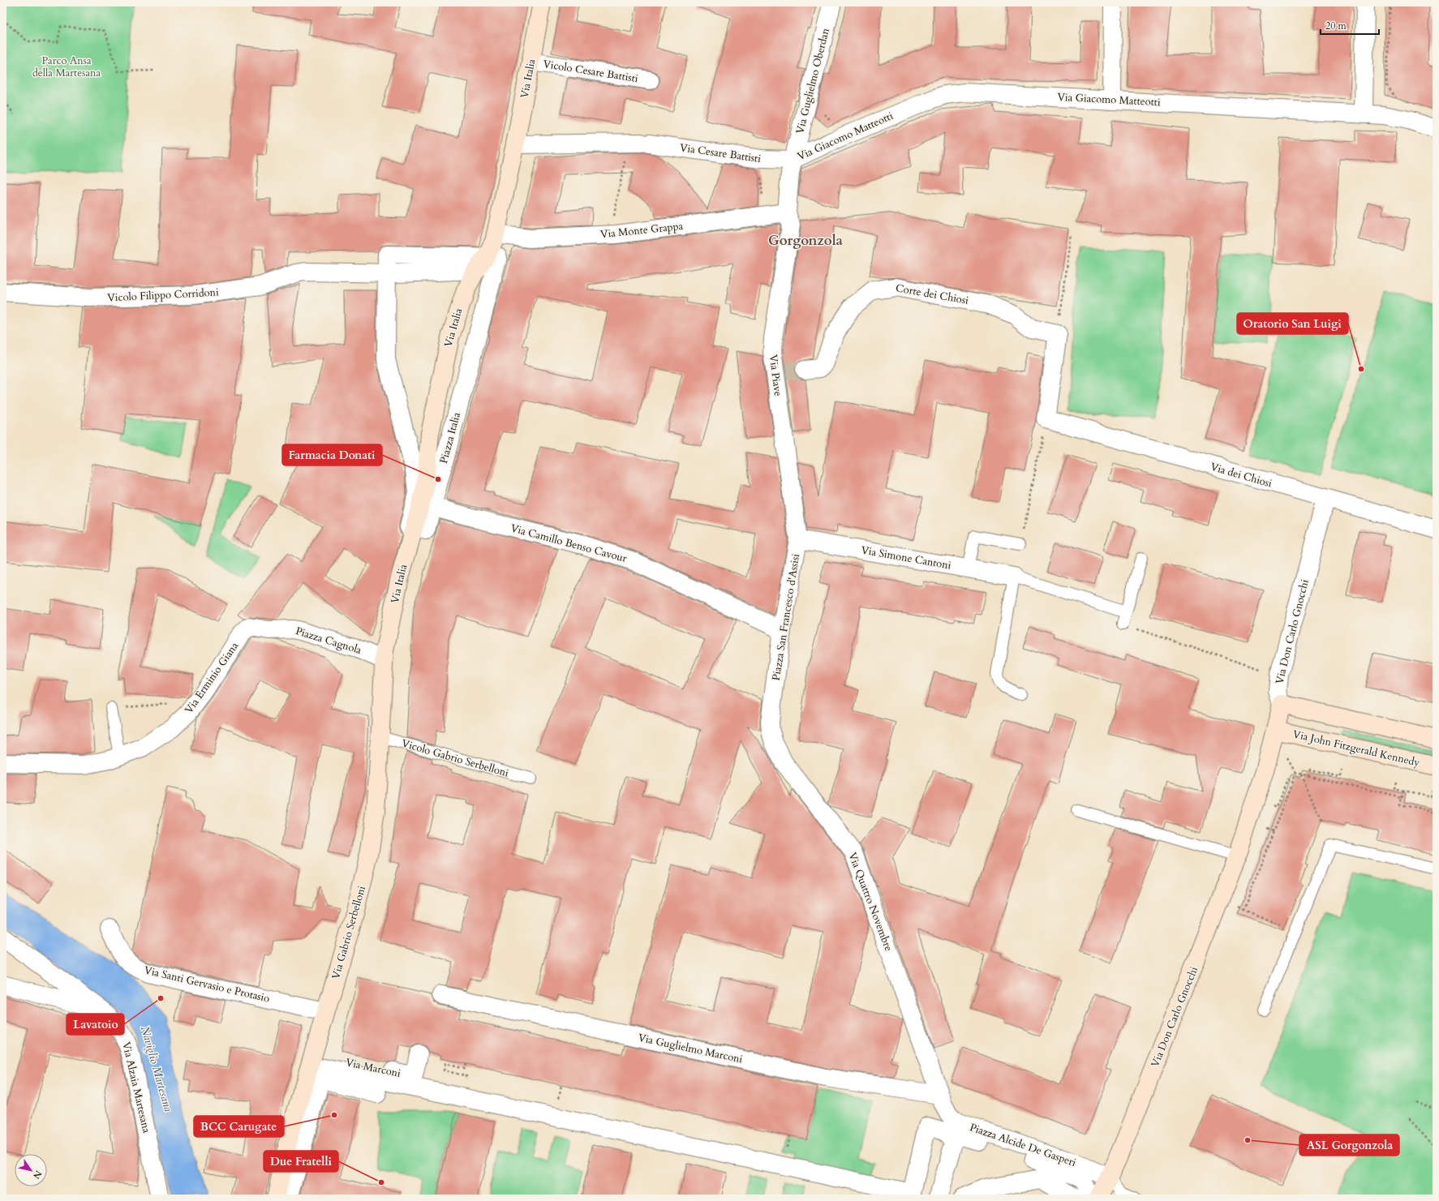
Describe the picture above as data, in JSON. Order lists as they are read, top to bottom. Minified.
{"streets":{"street":["Vicolo Cesare Battisti","Via Italia","Via Guglielmo Oberdan","Via Giacomo Matteotti","Via Cesare Battisti","Via Monte Grappa","Corte dei Chiosi","Vicolo Filippo Corridoni","Via Piave","Piazza Italia","Via dei Chiosi","Via Camillo Benso Cavour","Via Simone Cantoni","Piazza San Francesco d'Assisi","Via Don Carlo Gnocchi","Piazza Cagnola","Via Erminio Giana","Via John Fitzgerald Kennedy","Via Quattro Novembre","Via Gabrio Serbelloni","Via Santi Gervasio e Protasio","Via Guglielmo Marconi","Via Marconi","Via Alzaia Martesana","Piazza Alcide De Gasperi"],"lane":["Vicolo Gabrio Serbelloni"]},"crossings":[["Vicolo Cesare Battisti","Via Italia"],["Via Italia","Via Cesare Battisti"],["Via Italia","Via Monte Grappa"],["Via Italia","Vicolo Filippo Corridoni"],["Via Italia","Piazza Italia"],["Via Italia","Via Camillo Benso Cavour"],["Via Italia","Piazza Cagnola"],["Via Italia","Via Gabrio Serbelloni"],["Via Guglielmo Oberdan","Via Giacomo Matteotti"],["Via Guglielmo Oberdan","Via Cesare Battisti"],["Via Guglielmo Oberdan","Via Monte Grappa"],["Via Guglielmo Oberdan","Via Piave"],["Via Giacomo Matteotti","Via Cesare Battisti"],["Via Monte Grappa","Via Piave"],["Vicolo Filippo Corridoni","Piazza Italia"],["Via Piave","Via Simone Cantoni"],["Via Piave","Piazza San Francesco d'Assisi"],["Piazza Italia","Via Camillo Benso Cavour"],["Via dei Chiosi","Via Don Carlo Gnocchi"],["Via Camillo Benso Cavour","Piazza San Francesco d'Assisi"],["Via Simone Cantoni","Piazza San Francesco d'Assisi"],["Piazza San Francesco d'Assisi","Via Quattro Novembre"],["Via Don Carlo Gnocchi","Via John Fitzgerald Kennedy"],["Via Don Carlo Gnocchi","Piazza Alcide De Gasperi"],["Piazza Cagnola","Via Erminio Giana"],["Piazza Cagnola","Via Gabrio Serbelloni"],["Vicolo Gabrio Serbelloni","Via Gabrio Serbelloni"],["Via Quattro Novembre","Via Guglielmo Marconi"],["Via Quattro Novembre","Piazza Alcide De Gasperi"],["Via Gabrio Serbelloni","Via Santi Gervasio e Protasio"],["Via Gabrio Serbelloni","Via Marconi"],["Via Guglielmo Marconi","Piazza Alcide De Gasperi"]],"districts":["Gorgonzola"],"water":["Naviglio Martesana"],"parks":["Parco Ansa della Martesana"],"places":["Oratorio San Luigi","Farmacia Donati","Lavatoio","BCC Carugate","ASL Gorgonzola","Due Fratelli"],"scale_bar":"20 m","north":"bottom right"}
